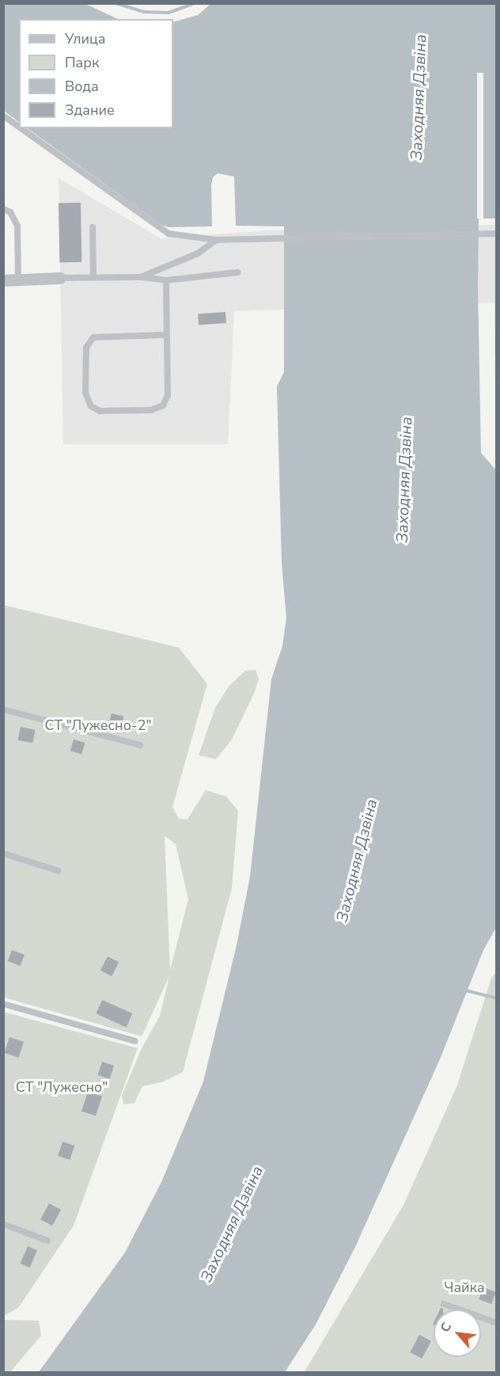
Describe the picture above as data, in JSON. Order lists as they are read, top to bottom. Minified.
{"water":["Заходняя Дзвіна"],"parks":["СТ \"Лужесно-2\"","СТ \"Лужесно\"","Чайка"],"legend":["Улица","Парк","Вода","Здание"],"north":"top left"}
